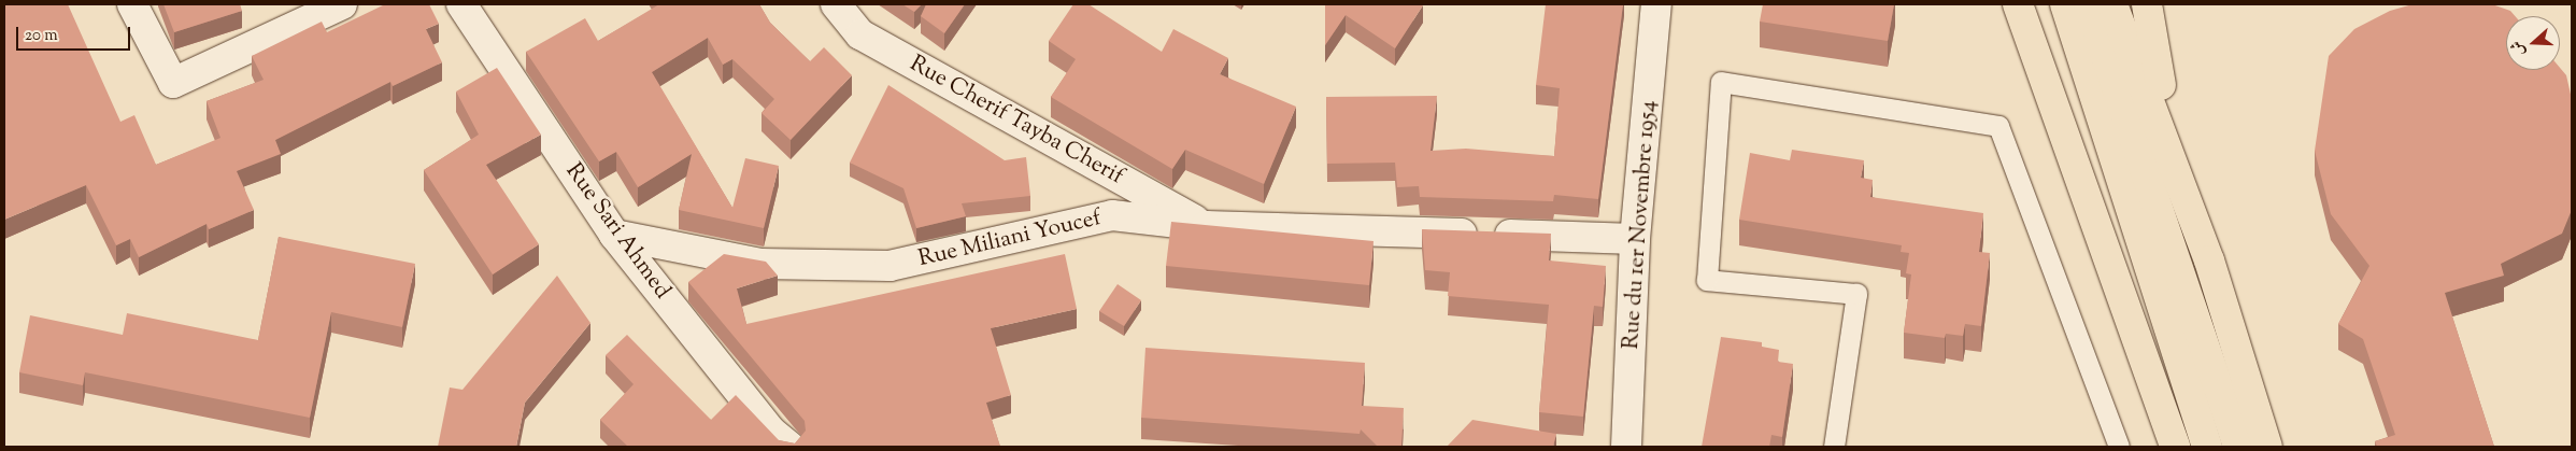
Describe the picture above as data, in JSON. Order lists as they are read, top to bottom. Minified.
{"streets":{"street":["Rue Cherif Tayba Cherif","Rue du 1er Novembre 1954","Rue Sari Ahmed","Rue Miliani Youcef"]},"crossings":[["Rue Cherif Tayba Cherif","Rue Miliani Youcef"],["Rue du 1er Novembre 1954","Rue Miliani Youcef"],["Rue Sari Ahmed","Rue Miliani Youcef"]],"scale_bar":"20 m","north":"left"}
